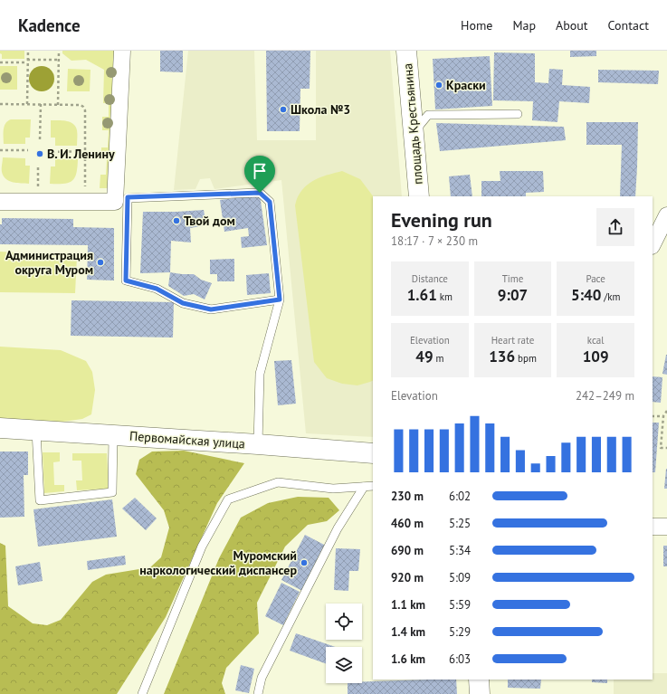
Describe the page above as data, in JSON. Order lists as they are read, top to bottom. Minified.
{"streets":{"street":["площадь Крестьянина","Первомайская улица"]},"places":["Краски","Школа №3","В. И. Ленину","Твой дом","Администрация округа Муром","Муромский наркологический диспансер"],"page":{"header":"Kadence","nav":["Home","Map","About","Contact"],"heading":["Evening run","18:17 · 7 × 230 m"],"stats":[["Distance","1.61 km"],["Time","9:07"],["Pace","5:40 /km"],["Elevation","49 m"],["Heart rate","136 bpm"],["kcal","109"]],"chart":["Elevation","242–249 m"],"list":[{"name":"230 m","note":"6:02"},{"name":"460 m","note":"5:25"},{"name":"690 m","note":"5:34"},{"name":"920 m","note":"5:09"},{"name":"1.1 km","note":"5:59"},{"name":"1.4 km","note":"5:29"},{"name":"1.6 km","note":"6:03"}]}}
